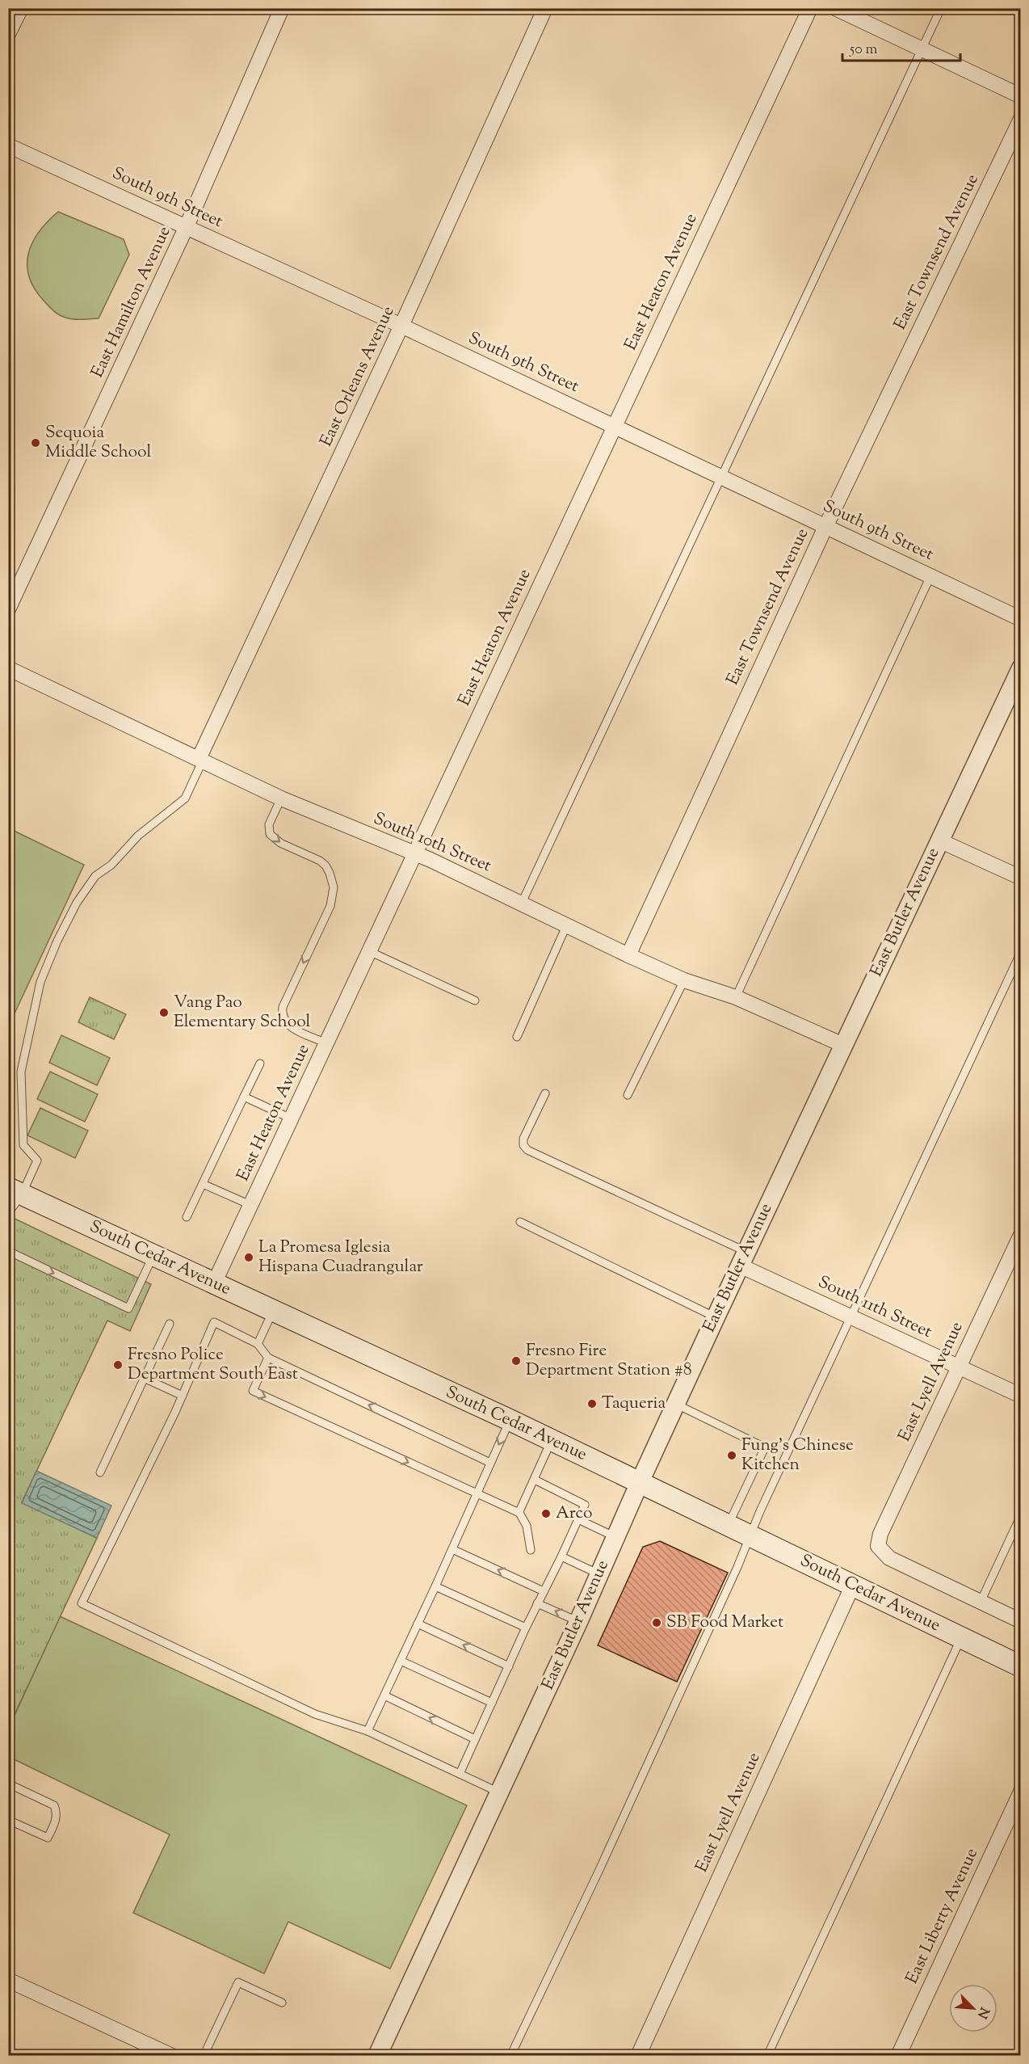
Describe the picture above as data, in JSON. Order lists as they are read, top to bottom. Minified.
{"streets":{"main road":["South Cedar Avenue"],"street":["South 9th Street","East Townsend Avenue","East Heaton Avenue","East Hamilton Avenue","East Orleans Avenue","South 10th Street","East Butler Avenue","South 11th Street","East Lyell Avenue","East Liberty Avenue"]},"crossings":[["South 9th Street","East Townsend Avenue"],["South 9th Street","East Heaton Avenue"],["South 9th Street","East Hamilton Avenue"],["South 9th Street","East Orleans Avenue"],["East Townsend Avenue","South 10th Street"],["East Heaton Avenue","South 10th Street"],["East Heaton Avenue","South Cedar Avenue"],["East Orleans Avenue","South 10th Street"],["South 10th Street","East Butler Avenue"],["East Butler Avenue","South Cedar Avenue"],["East Butler Avenue","South 11th Street"],["South Cedar Avenue","East Lyell Avenue"],["South 11th Street","East Lyell Avenue"]],"places":["Sequoia Middle School","Vang Pao Elementary School","La Promesa Iglesia Hispana Cuadrangular","Fresno Fire Department Station #8","Fresno Police Department South East","Taqueria","Fung's Chinese Kitchen","Arco","SB Food Market"],"scale_bar":"50 m","north":"bottom right"}
